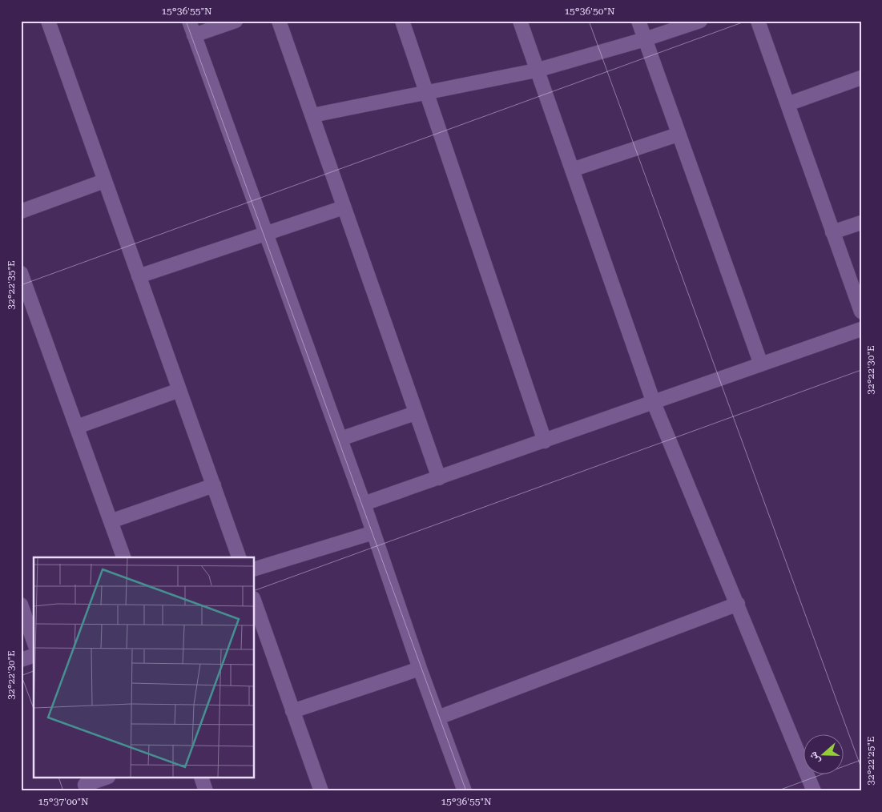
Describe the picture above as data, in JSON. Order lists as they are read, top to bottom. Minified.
{"north":"left","coordinates":["15°36'55\"N","15°36'50\"N","32°22'35\"E","32°22'30\"E","32°22'25\"E","15°37'00\"N"]}
